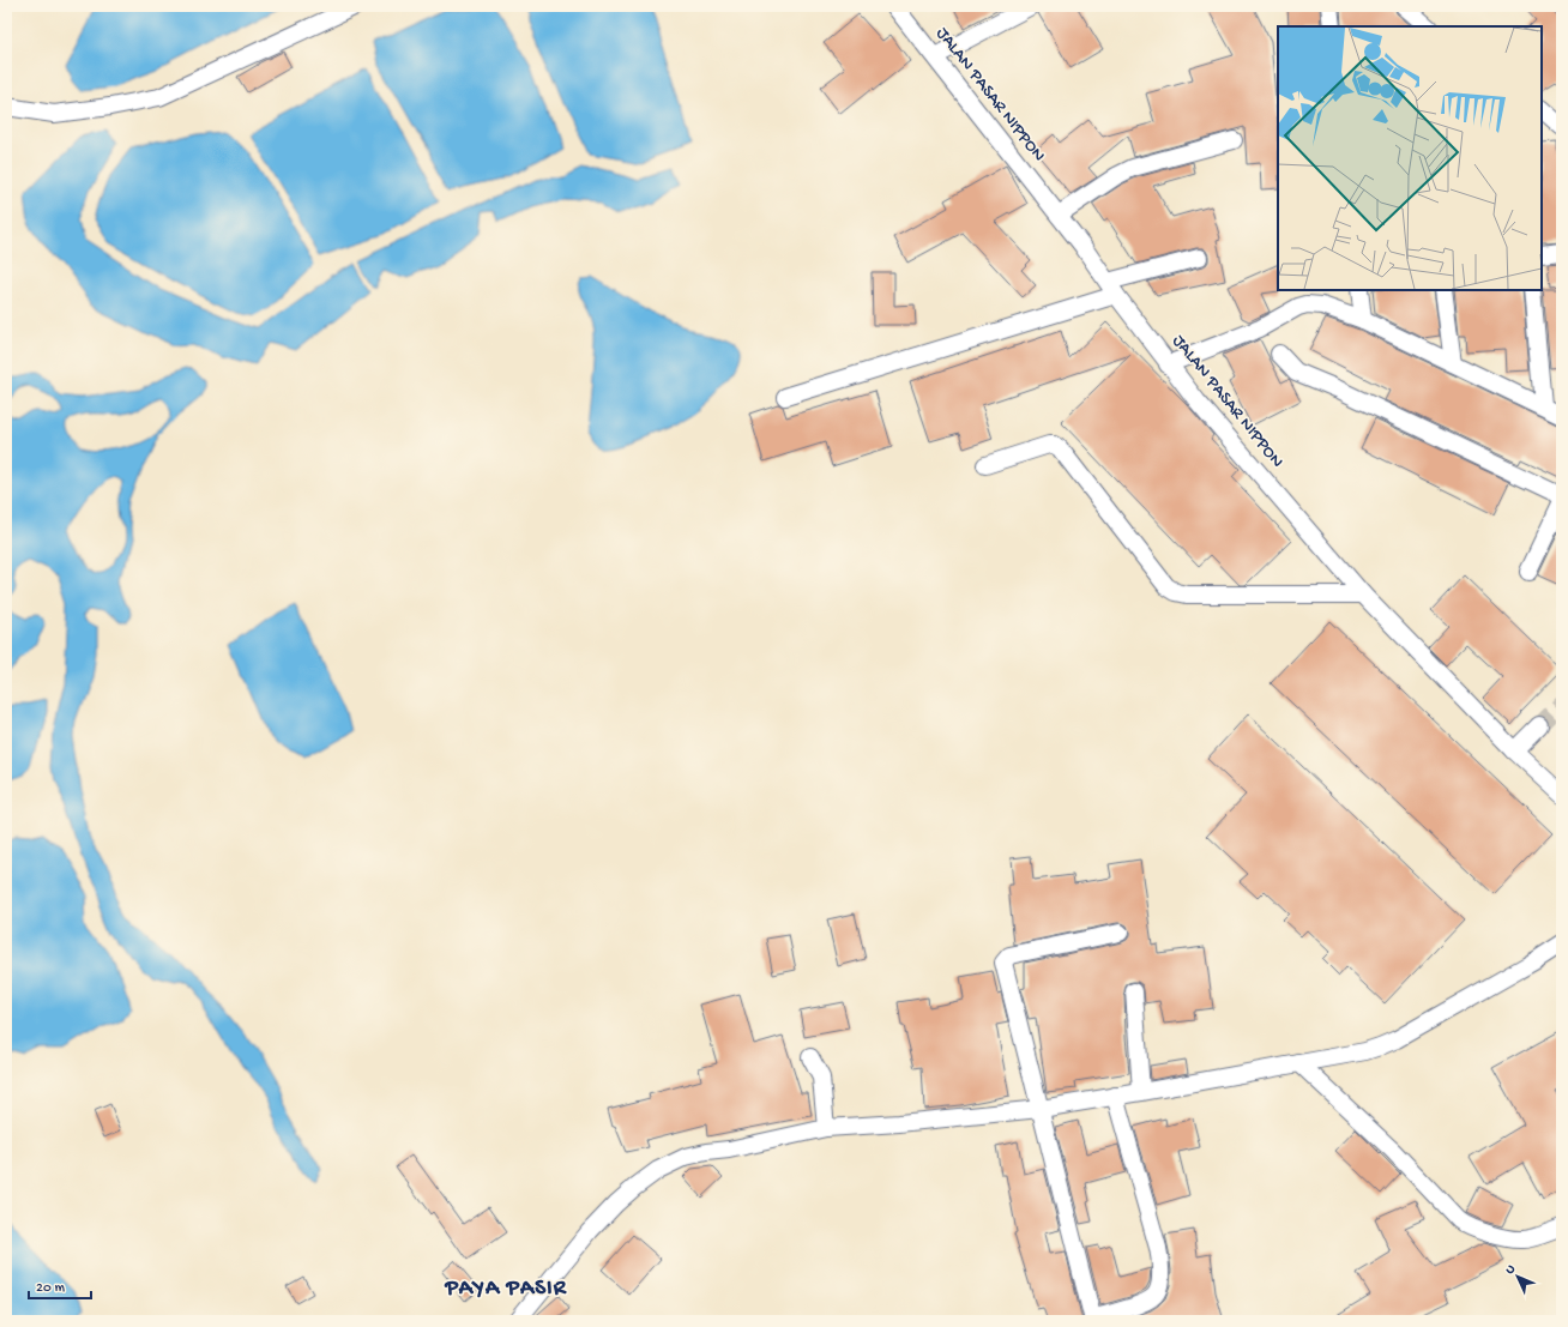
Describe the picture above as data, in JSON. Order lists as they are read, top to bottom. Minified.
{"streets":{"street":["JALAN PASAR NIPPON"]},"districts":["PAYA PASIR"],"scale_bar":"20 m","north":"top left"}
